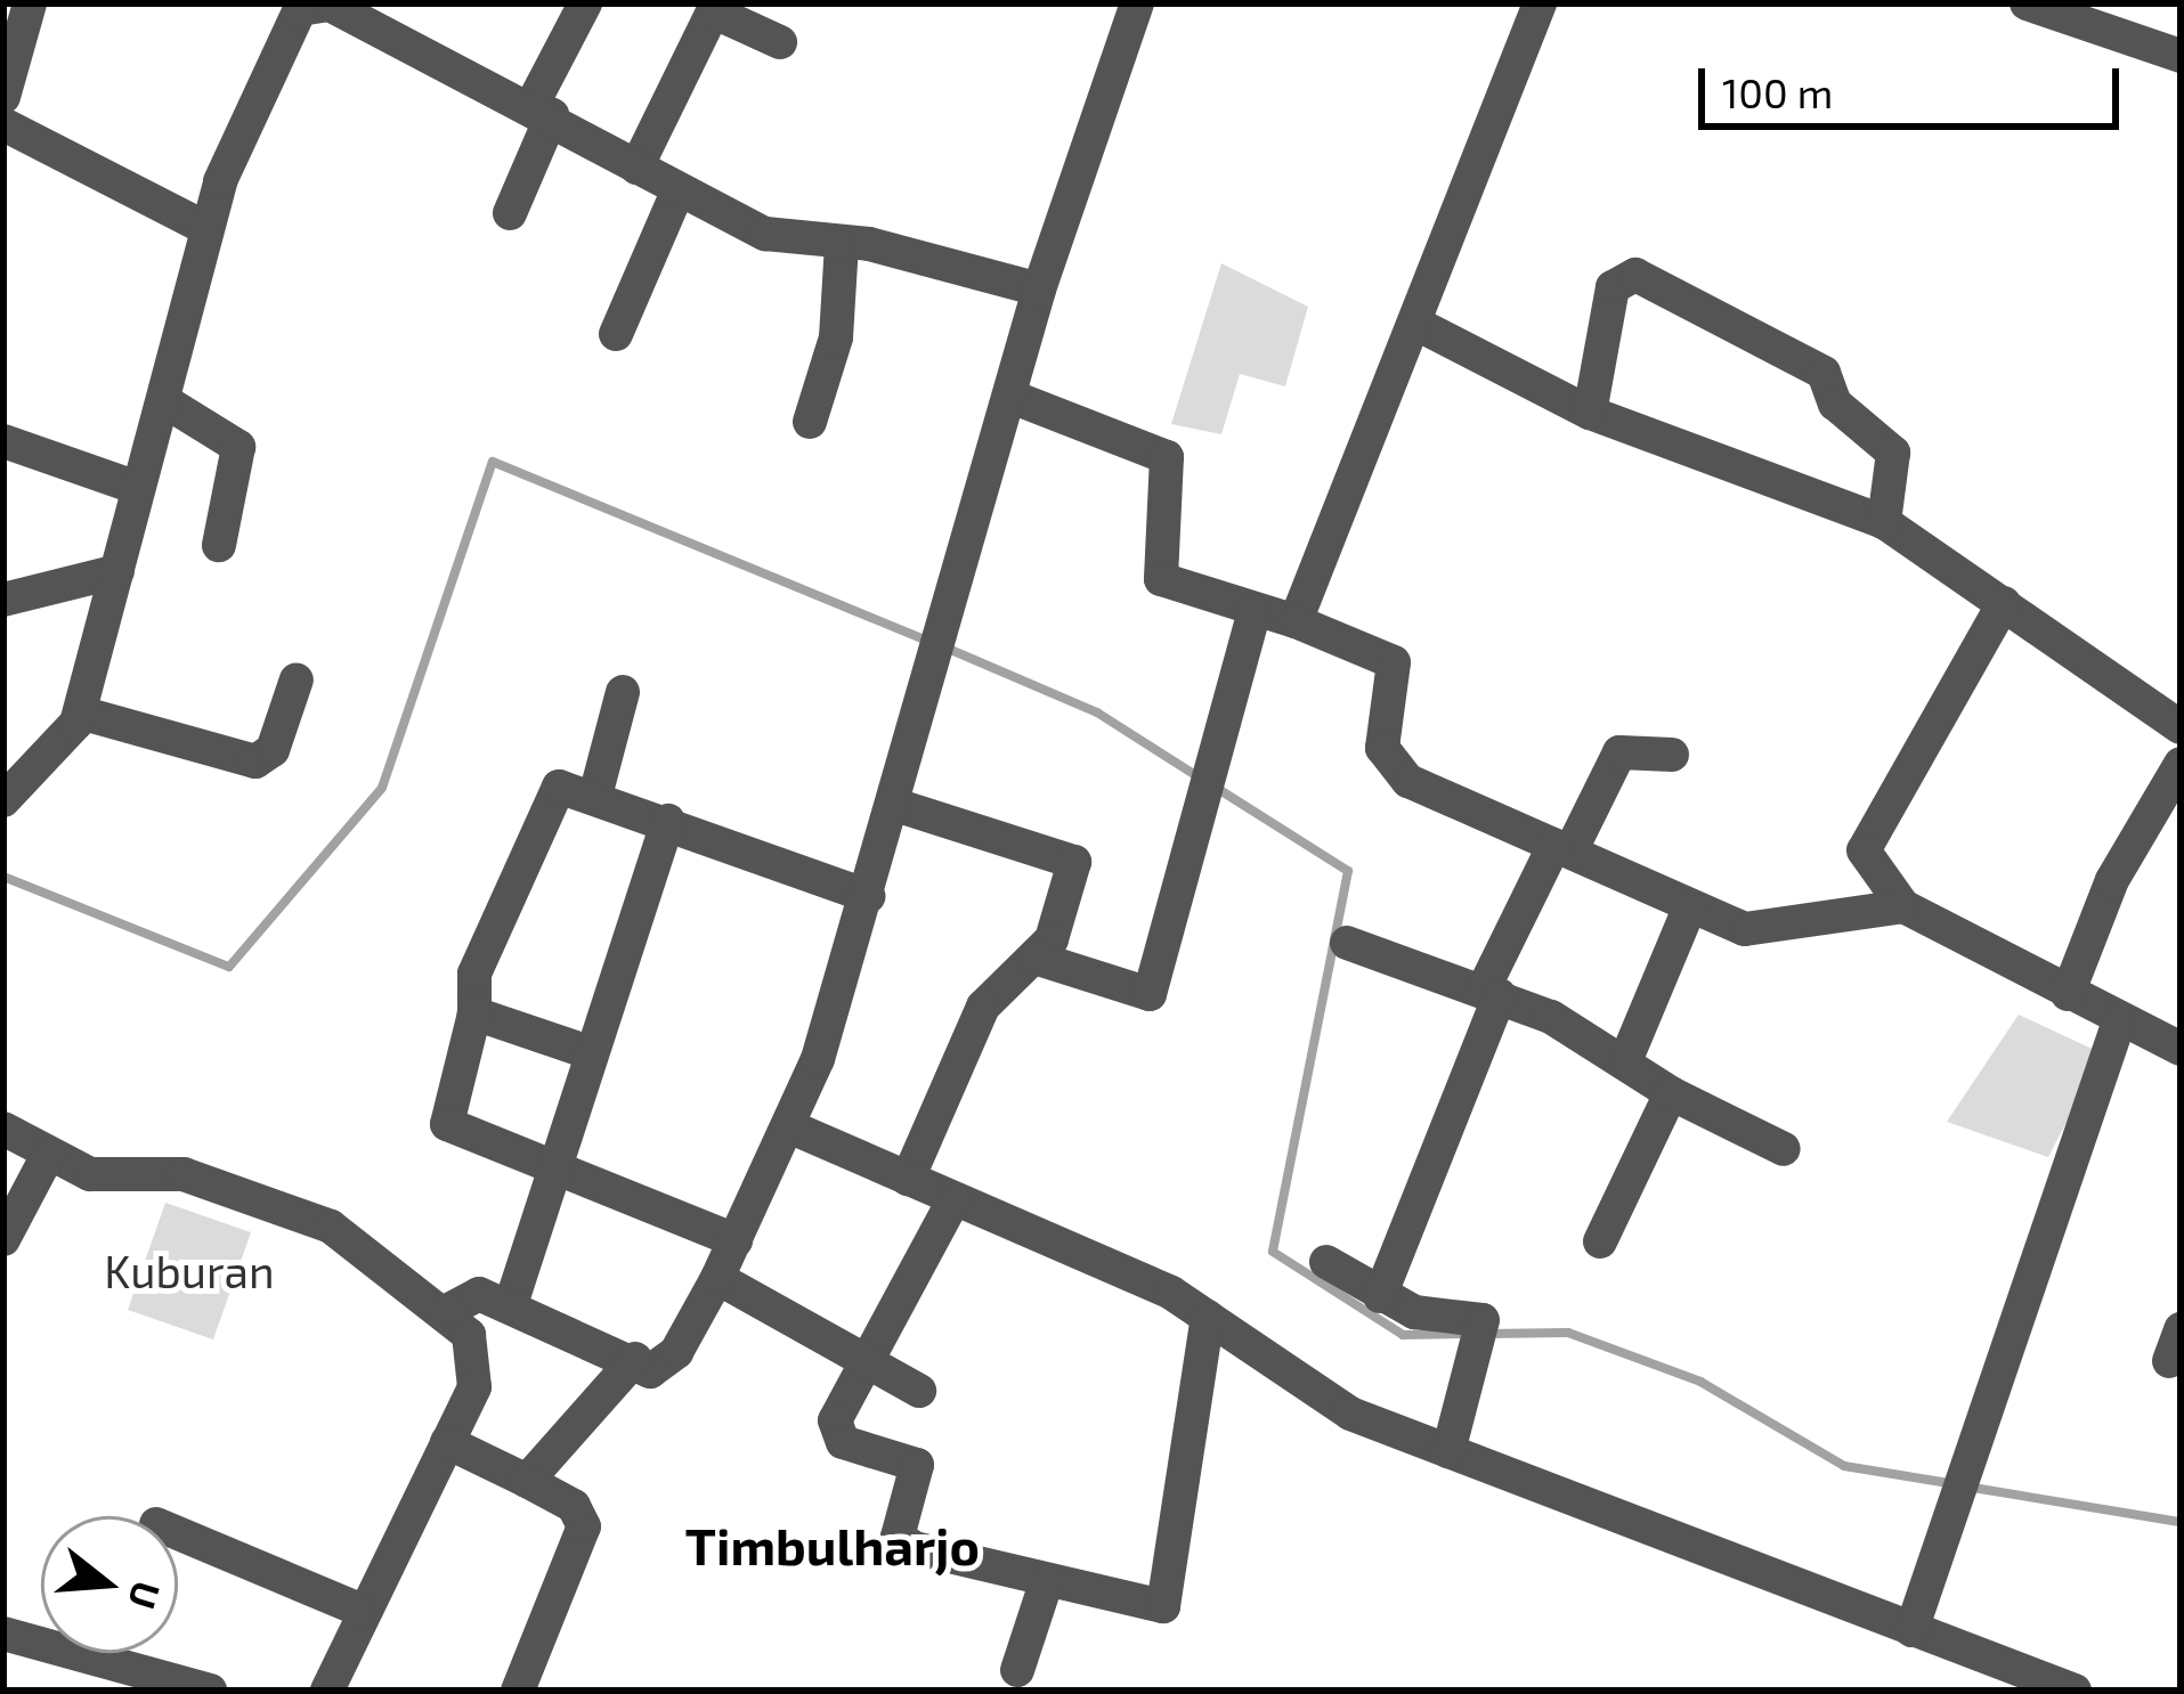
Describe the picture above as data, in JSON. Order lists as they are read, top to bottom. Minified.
{"districts":["Timbulharjo"],"parks":["Kuburan"],"scale_bar":"100 m","north":"right"}
